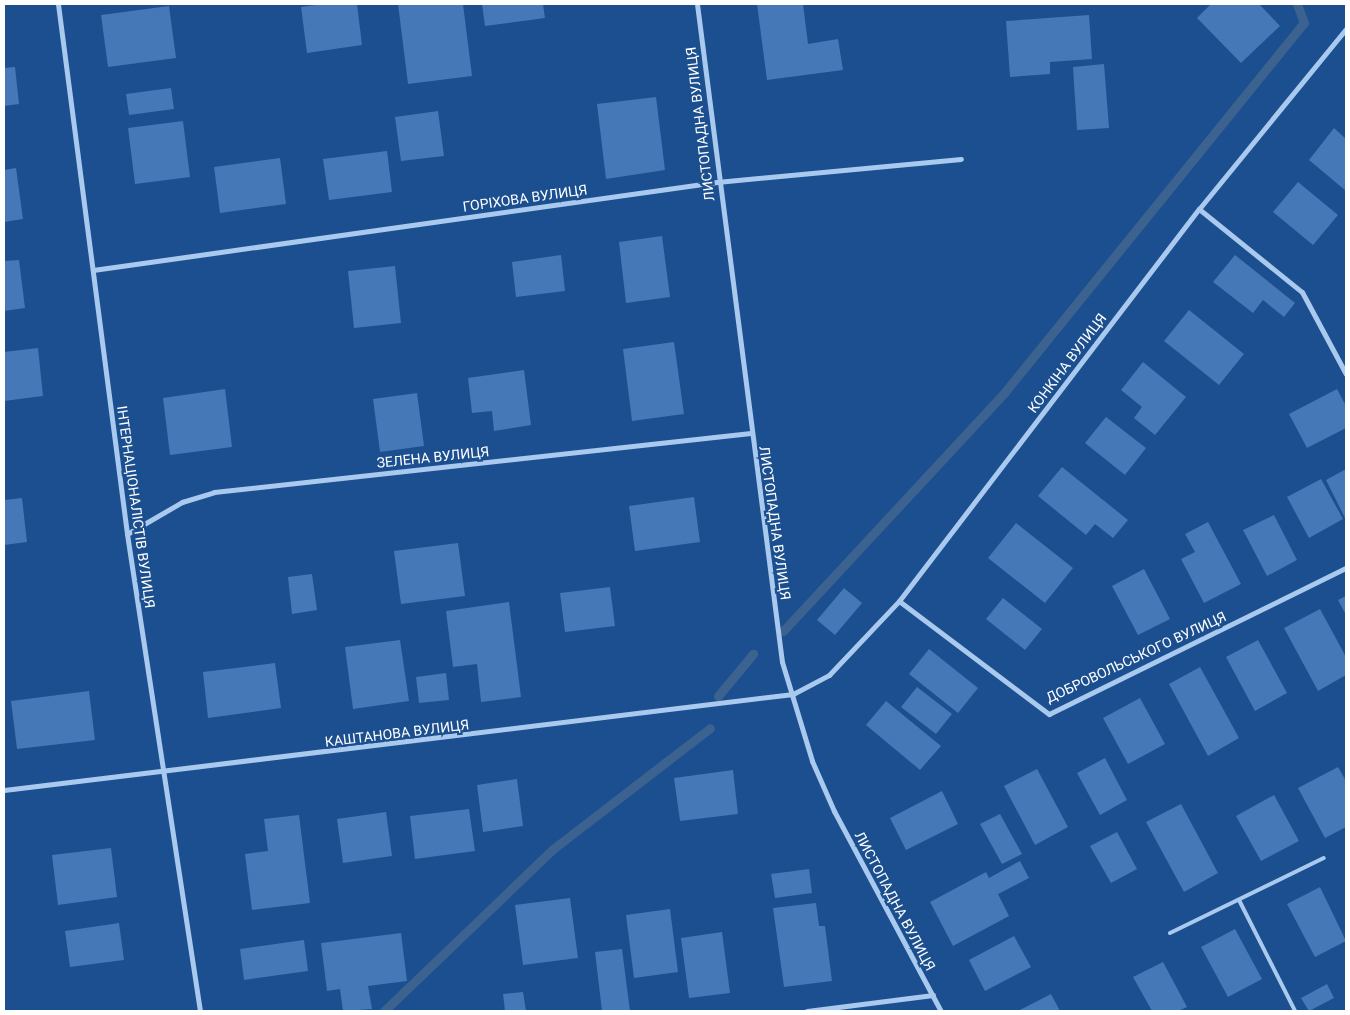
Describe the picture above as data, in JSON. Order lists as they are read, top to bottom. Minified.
{"streets":{"street":["ЛИСТОПАДНА ВУЛИЦЯ","ГОРІХОВА ВУЛИЦЯ","КОНКІНА ВУЛИЦЯ","ЗЕЛЕНА ВУЛИЦЯ","ІНТЕРНАЦІОНАЛІСТІВ ВУЛИЦЯ","ДОБРОВОЛЬСЬКОГО ВУЛИЦЯ","КАШТАНОВА ВУЛИЦЯ"]},"crossings":[["ЛИСТОПАДНА ВУЛИЦЯ","ГОРІХОВА ВУЛИЦЯ"],["ЛИСТОПАДНА ВУЛИЦЯ","КОНКІНА ВУЛИЦЯ"],["ЛИСТОПАДНА ВУЛИЦЯ","ЗЕЛЕНА ВУЛИЦЯ"],["ЛИСТОПАДНА ВУЛИЦЯ","КАШТАНОВА ВУЛИЦЯ"],["ГОРІХОВА ВУЛИЦЯ","ІНТЕРНАЦІОНАЛІСТІВ ВУЛИЦЯ"],["КОНКІНА ВУЛИЦЯ","ДОБРОВОЛЬСЬКОГО ВУЛИЦЯ"],["КОНКІНА ВУЛИЦЯ","КАШТАНОВА ВУЛИЦЯ"],["ЗЕЛЕНА ВУЛИЦЯ","ІНТЕРНАЦІОНАЛІСТІВ ВУЛИЦЯ"],["ІНТЕРНАЦІОНАЛІСТІВ ВУЛИЦЯ","КАШТАНОВА ВУЛИЦЯ"]]}
